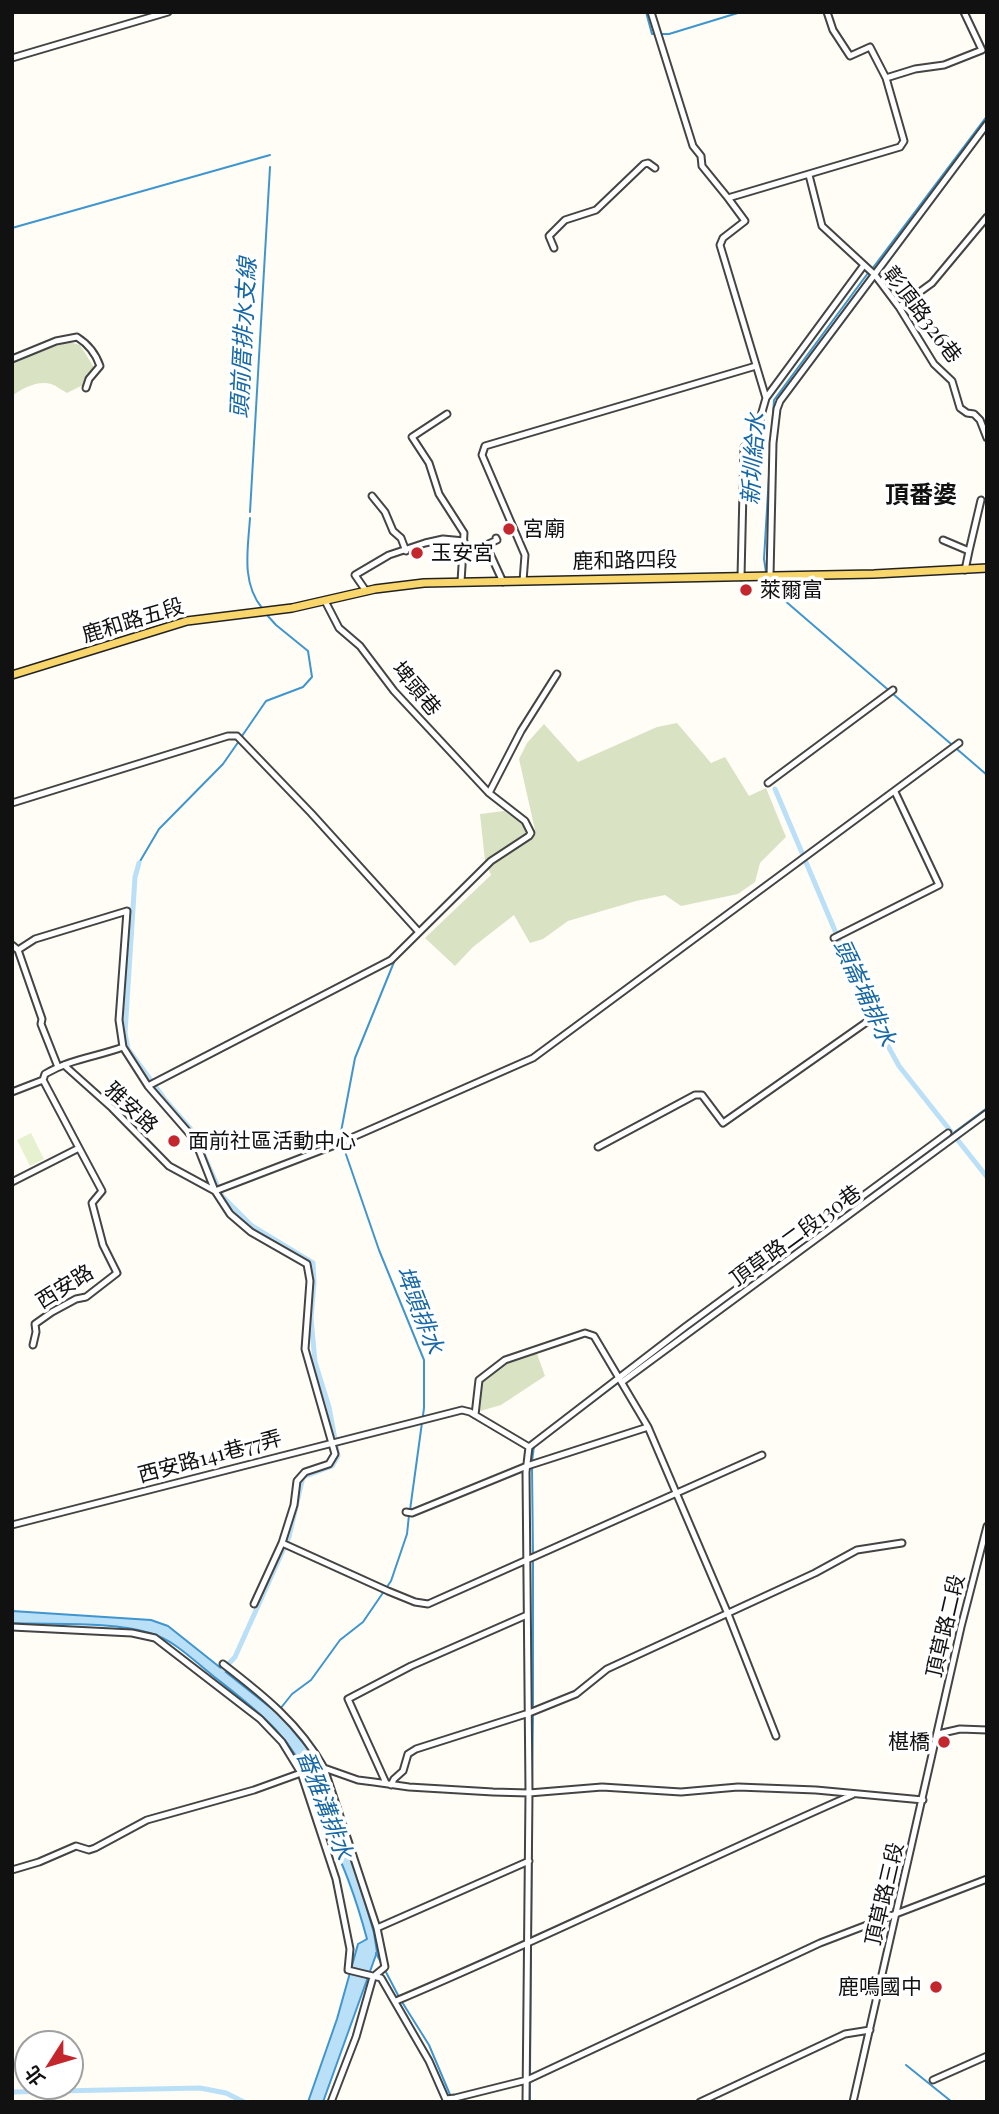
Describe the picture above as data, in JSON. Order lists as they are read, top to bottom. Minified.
{"streets":{"main road":["鹿和路四段","鹿和路五段"],"street":["彰頂路326巷","埤頭巷","雅安路","頂草路二段130巷","西安路","西安路141巷77弄","頂草路二段","頂草路三段"]},"crossings":[["鹿和路四段","鹿和路五段"],["鹿和路四段","埤頭巷"],["頂草路二段","頂草路三段"]],"districts":["頂番婆"],"water":["頭前厝排水支線","新圳給水","頭崙埔排水","埤頭排水","番雅溝排水"],"places":["宮廟","玉安宮","萊爾富","面前社區活動中心","椹橋","鹿鳴國中"],"north":"bottom left"}
